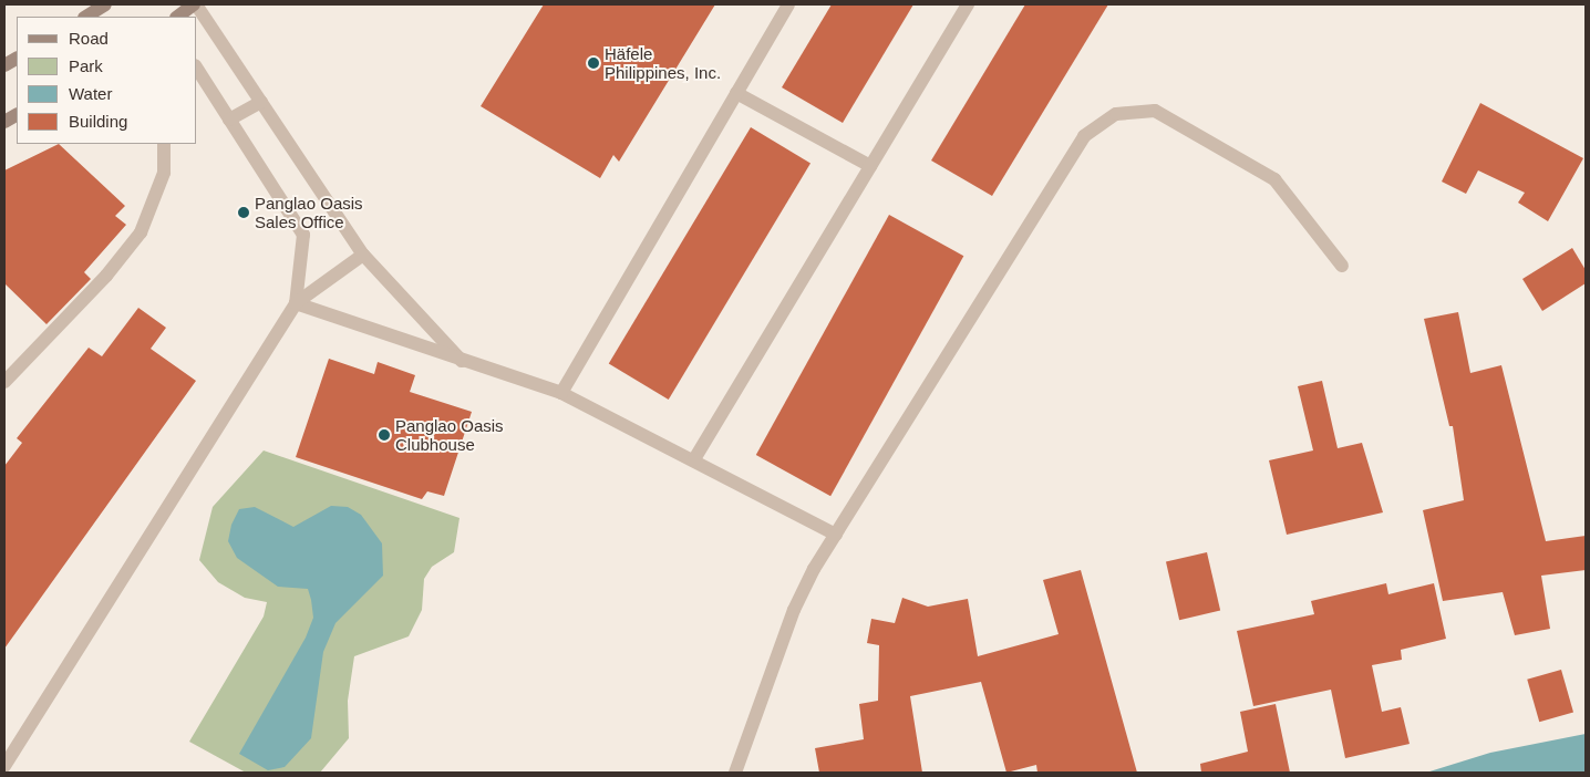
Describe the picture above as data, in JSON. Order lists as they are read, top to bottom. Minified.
{"places":["Häfele Philippines, Inc.","Panglao Oasis Sales Office","Panglao Oasis Clubhouse"],"legend":["Road","Park","Water","Building"]}
